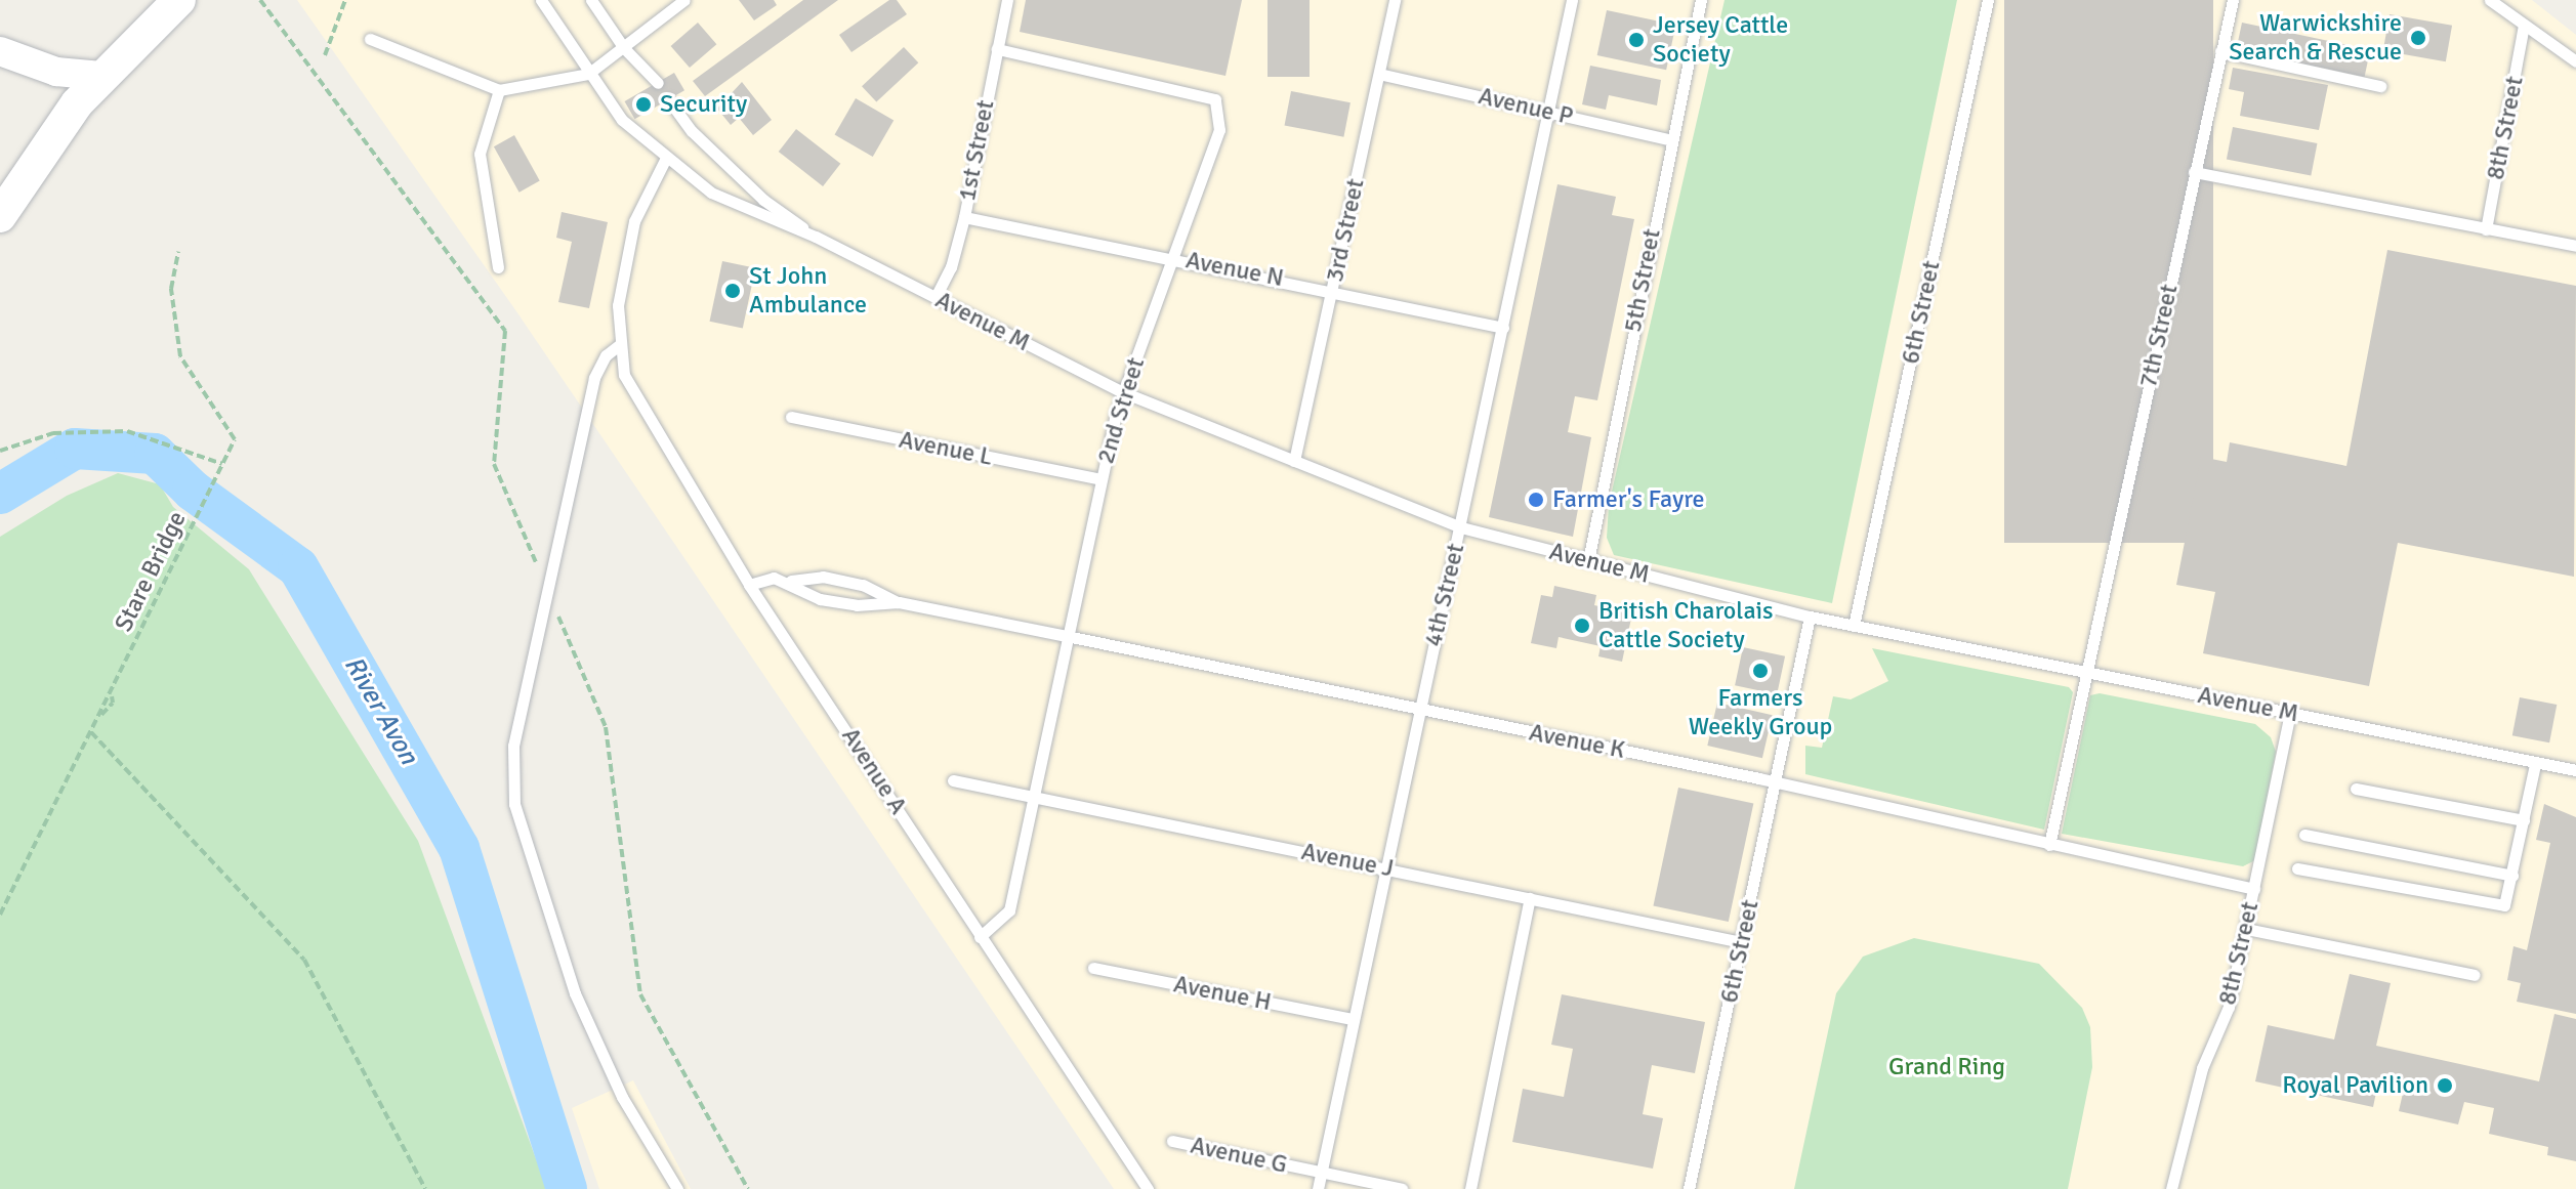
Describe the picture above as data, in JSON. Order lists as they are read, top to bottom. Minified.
{"streets":{"lane":["Avenue P","8th Street","1st Street","3rd Street","Avenue N","5th Street","6th Street","Avenue M","7th Street","2nd Street","Avenue L","4th Street","Avenue K","Avenue A","Avenue J","Avenue H","Avenue G"],"path":["Stare Bridge"]},"crossings":[["Avenue P","3rd Street"],["Avenue P","5th Street"],["Avenue P","4th Street"],["8th Street","Avenue M"],["8th Street","Avenue K"],["1st Street","Avenue N"],["1st Street","Avenue M"],["1st Street","2nd Street"],["3rd Street","Avenue N"],["3rd Street","Avenue M"],["Avenue N","2nd Street"],["Avenue N","4th Street"],["5th Street","Avenue M"],["6th Street","Avenue M"],["6th Street","Avenue K"],["6th Street","Avenue J"],["Avenue M","7th Street"],["Avenue M","2nd Street"],["Avenue M","4th Street"],["7th Street","Avenue K"],["2nd Street","Avenue L"],["2nd Street","Avenue K"],["2nd Street","Avenue A"],["2nd Street","Avenue J"],["4th Street","Avenue K"],["4th Street","Avenue J"],["4th Street","Avenue H"],["4th Street","Avenue G"],["Avenue K","Avenue A"]],"water":["River Avon"],"parks":["Grand Ring"],"places":["Warwickshire Search & Rescue","Jersey Cattle Society","Security","St John Ambulance","Farmer's Fayre","British Charolais Cattle Society","Farmers Weekly Group","Royal Pavilion"]}
